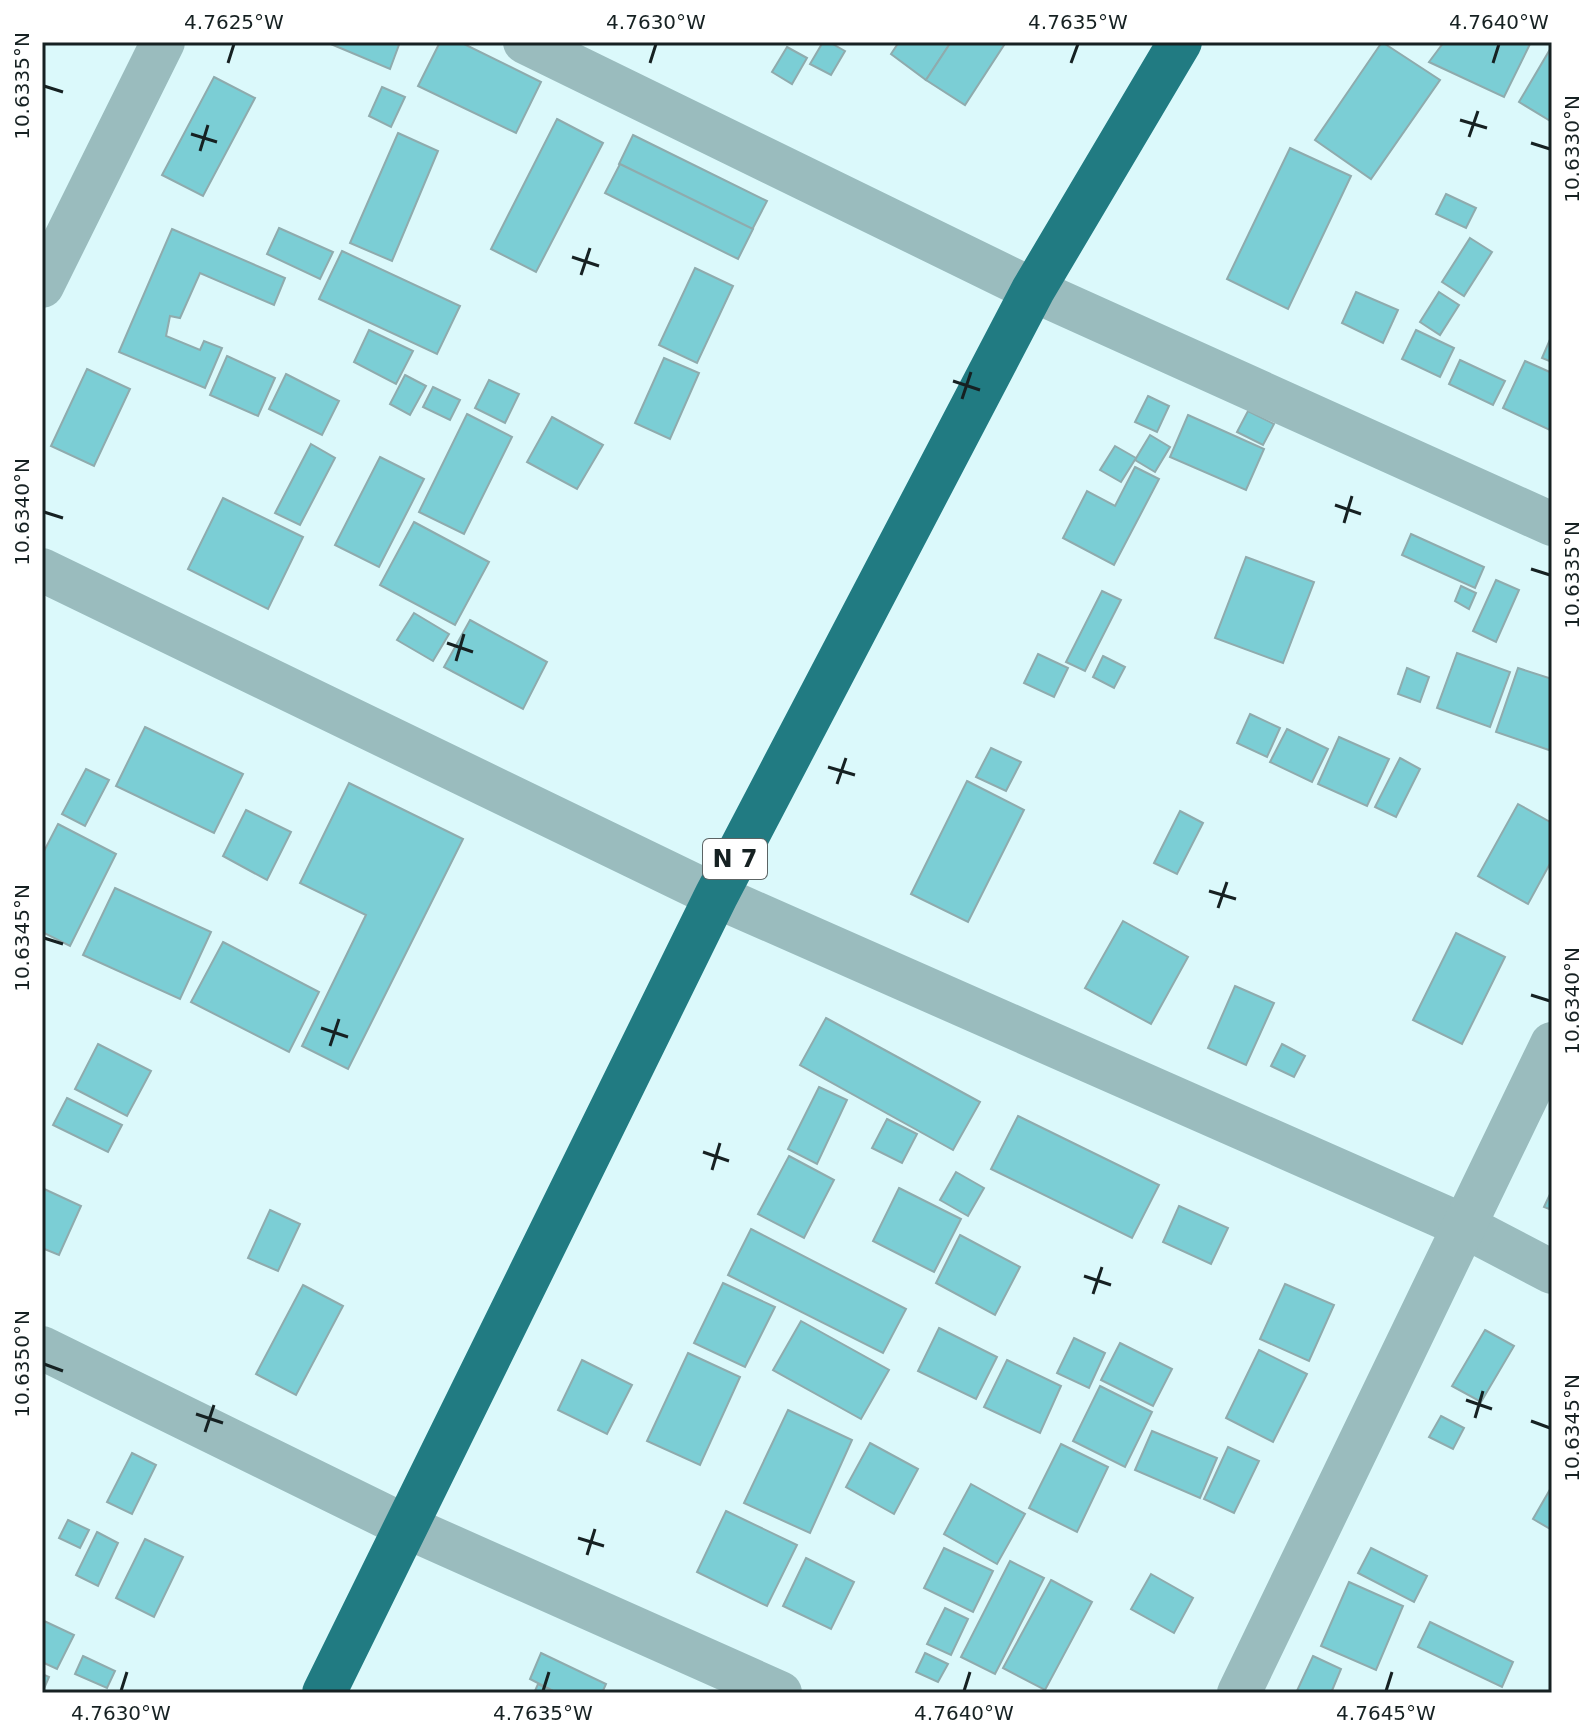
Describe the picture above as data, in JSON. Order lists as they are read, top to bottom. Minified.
{"streets":{"highway":["N 7"]},"coordinates":["4.7625°W","4.7630°W","4.7635°W","4.7640°W","10.6335°N","10.6330°N","10.6340°N","10.6345°N","10.6350°N","4.7645°W"]}
